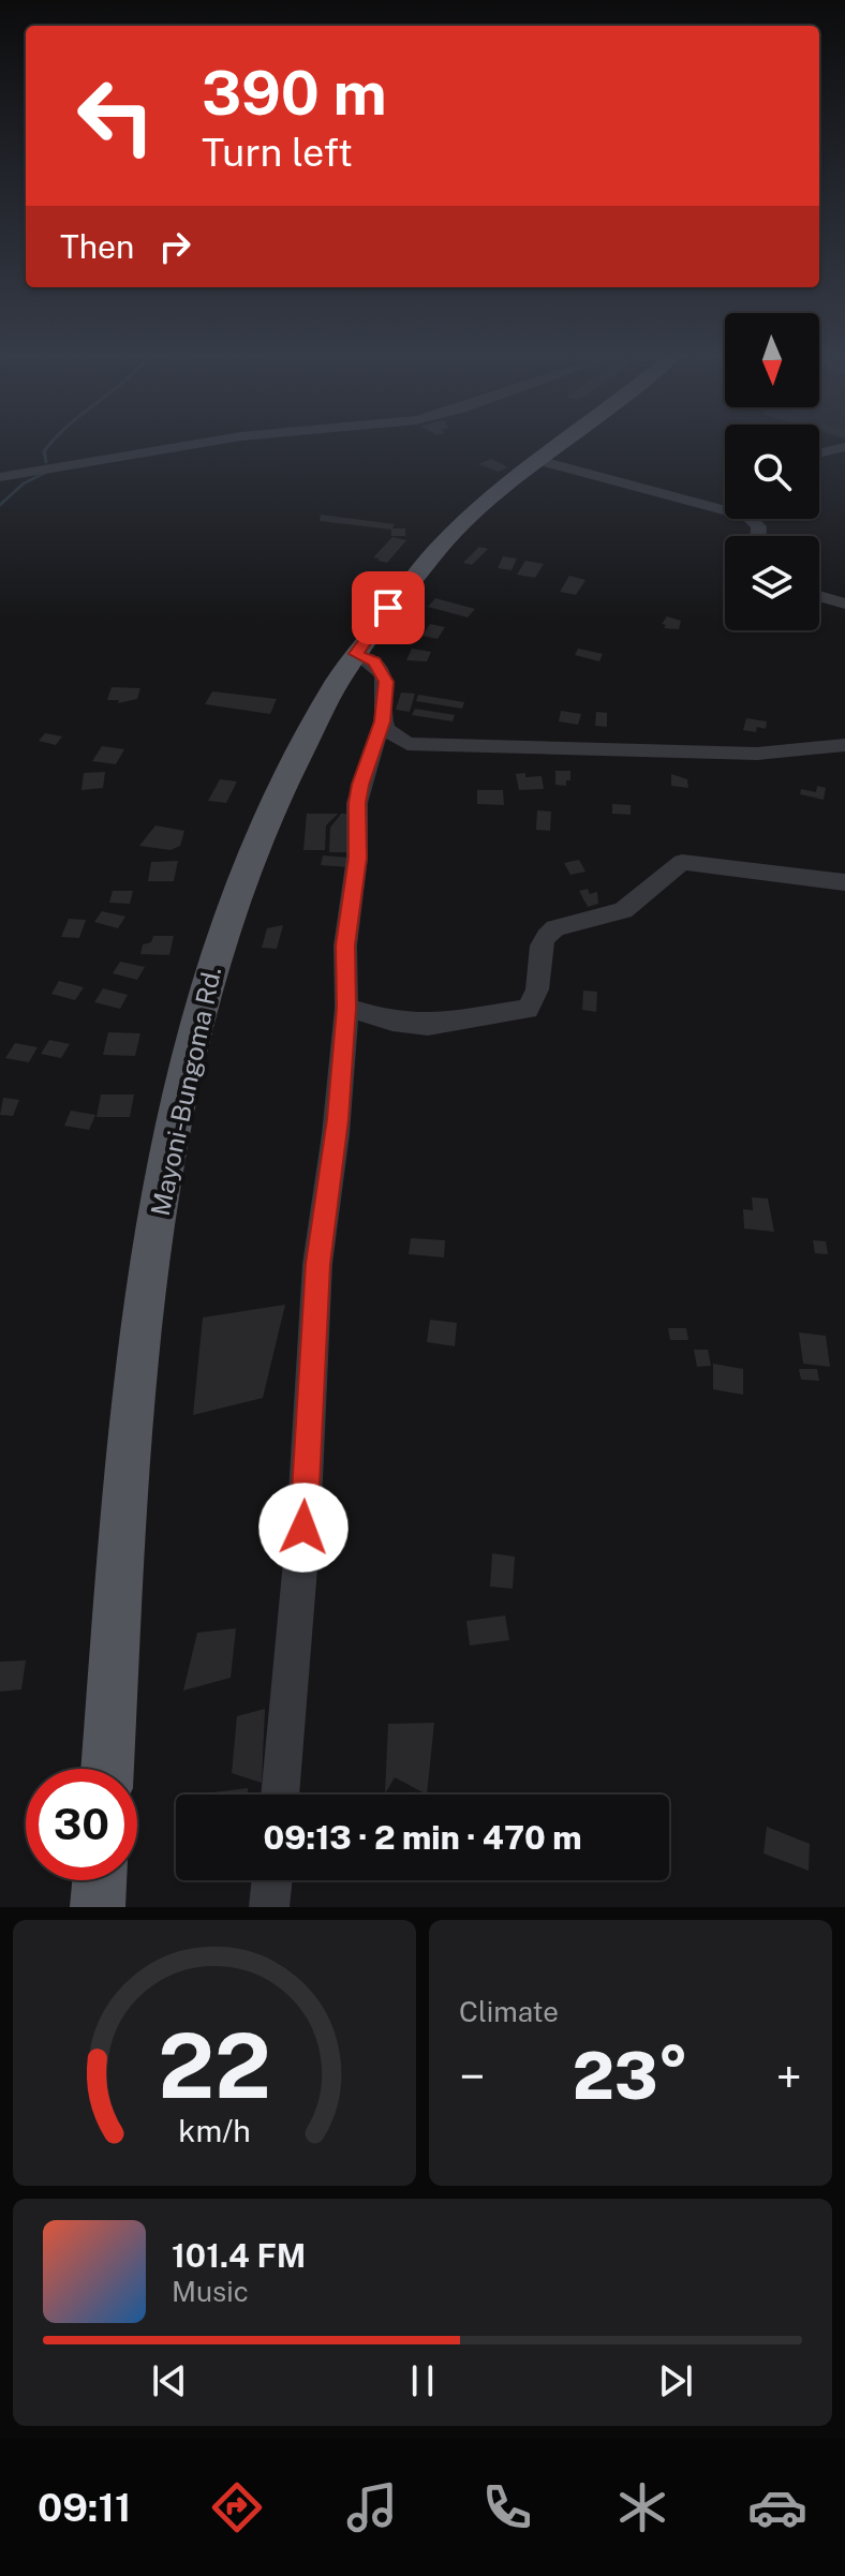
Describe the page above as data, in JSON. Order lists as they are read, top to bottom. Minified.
{"streets":{"main road":["Mayoni-Bungoma Rd."]},"north":"bottom","page":{"turn":["390 m","Turn left"],"then":"Then","limit":"30","trip":"09:13 · 2 min · 470 m","tile":"Climate","heat":["−","23°","+"],"song":["101.4 FM","Music"],"tabs":"09:11","gauge":["22","km/h"]}}
